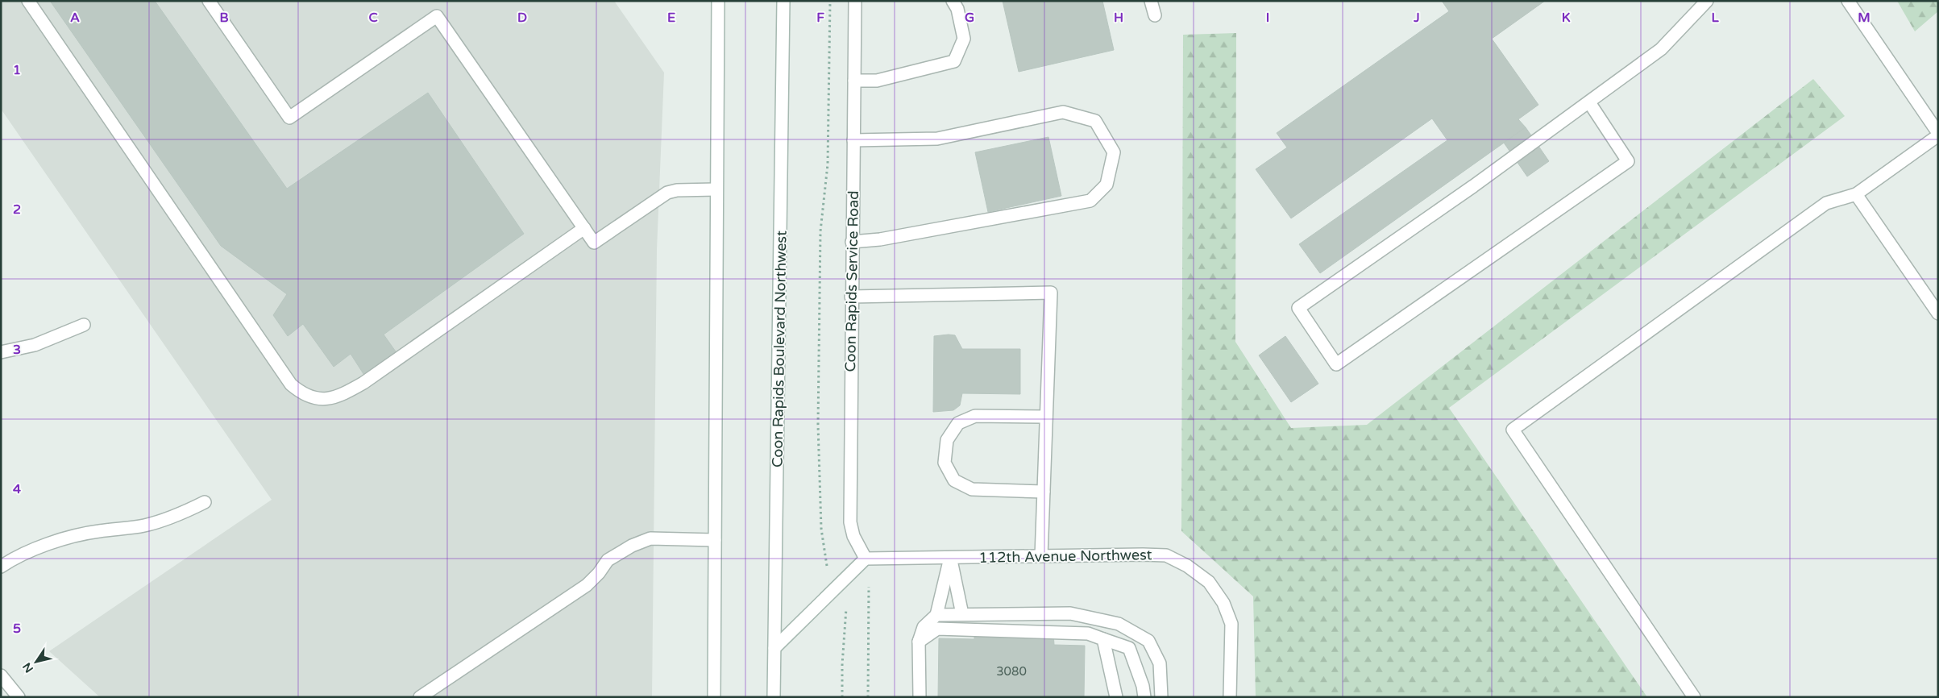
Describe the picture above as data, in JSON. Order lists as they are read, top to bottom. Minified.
{"streets":{"main road":["Coon Rapids Service Road","Coon Rapids Boulevard Northwest","112th Avenue Northwest"]},"crossings":[["Coon Rapids Service Road","112th Avenue Northwest"]],"house_numbers":["3080"],"north":"bottom left","grid":{"columns":["A","B","C","D","E","F","G","H","I","J","K","L","M"],"rows":["1","2","3","4","5"]}}
